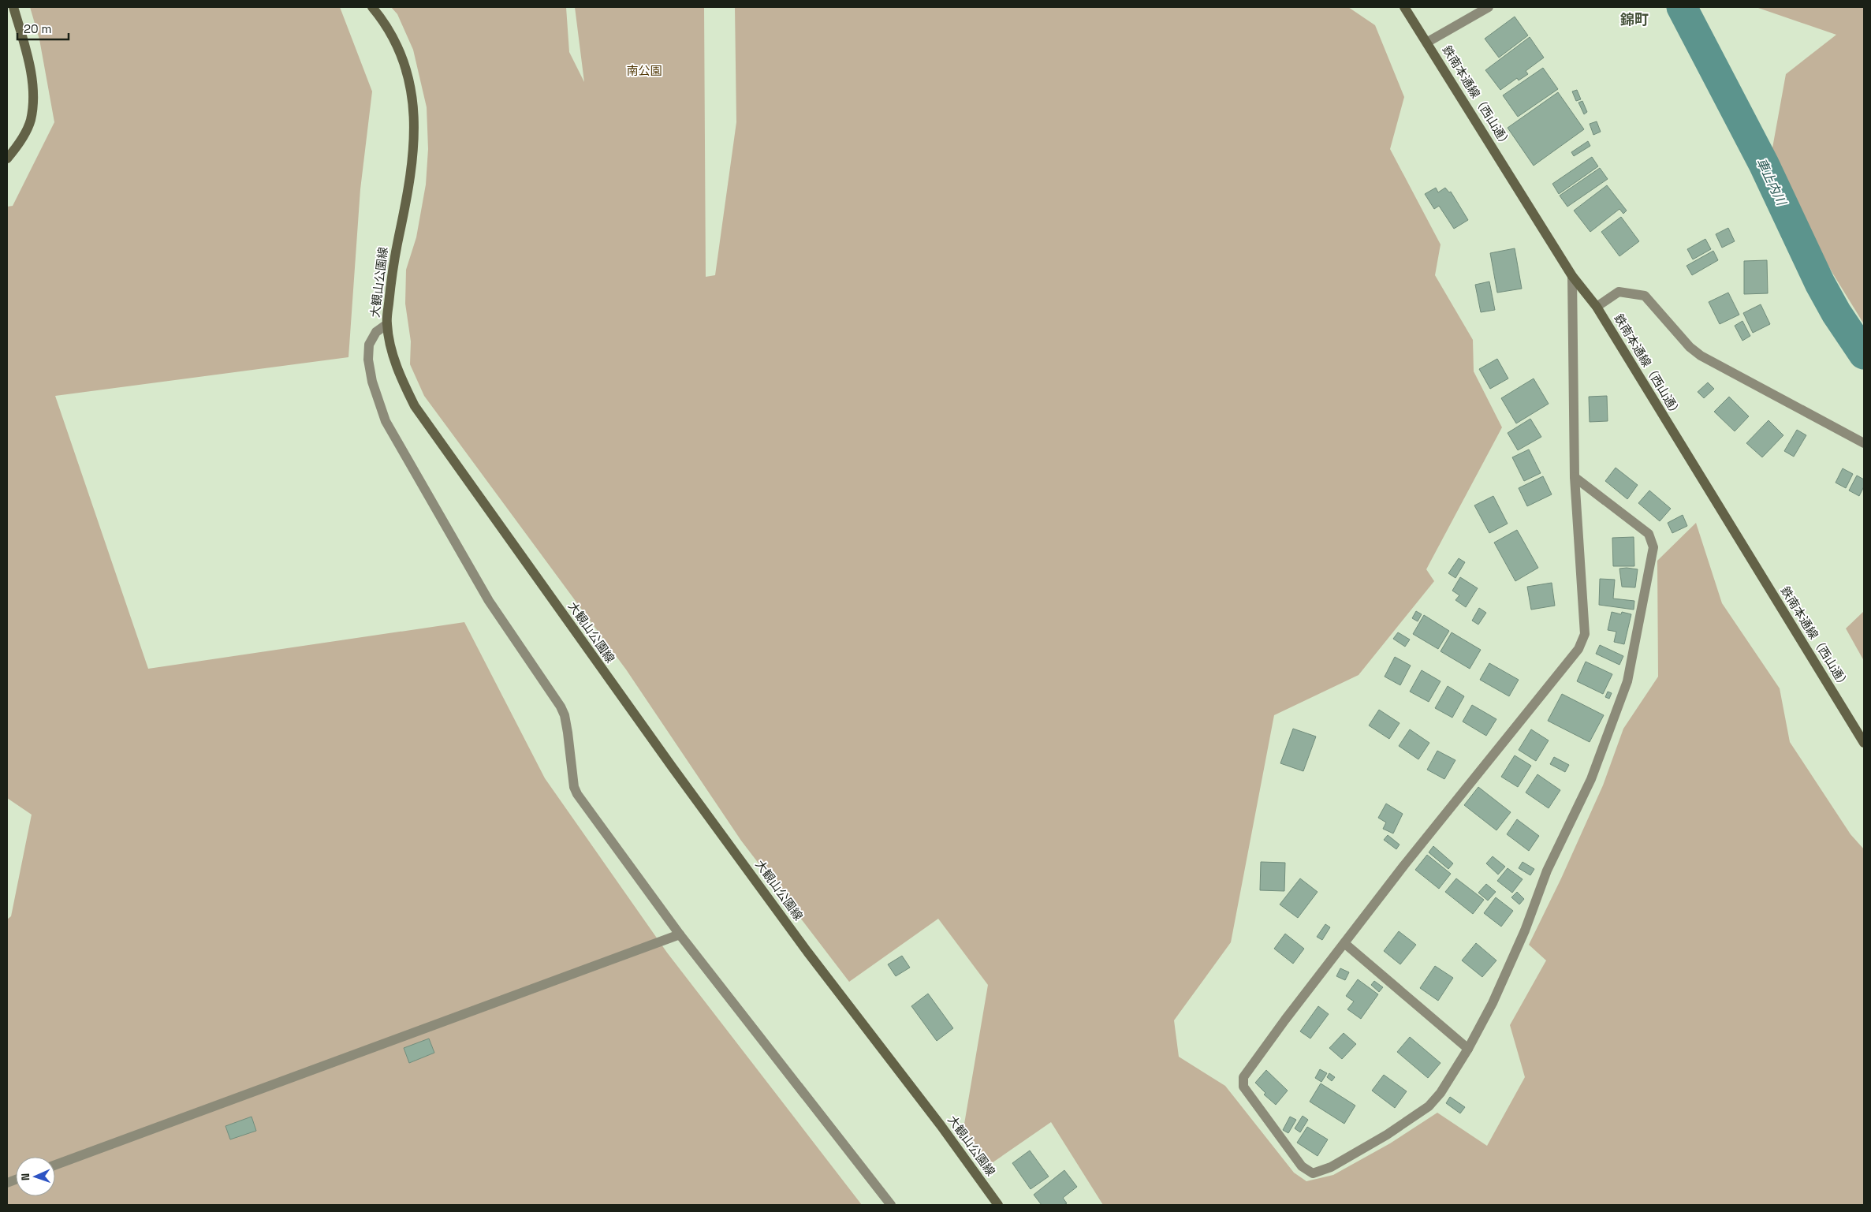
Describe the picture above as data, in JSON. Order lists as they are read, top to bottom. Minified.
{"streets":{"main road":["鉄南本通線（西山通）","大観山公園線"]},"districts":["錦町"],"water":["車止内川"],"parks":["南公園"],"scale_bar":"20 m","north":"left"}
